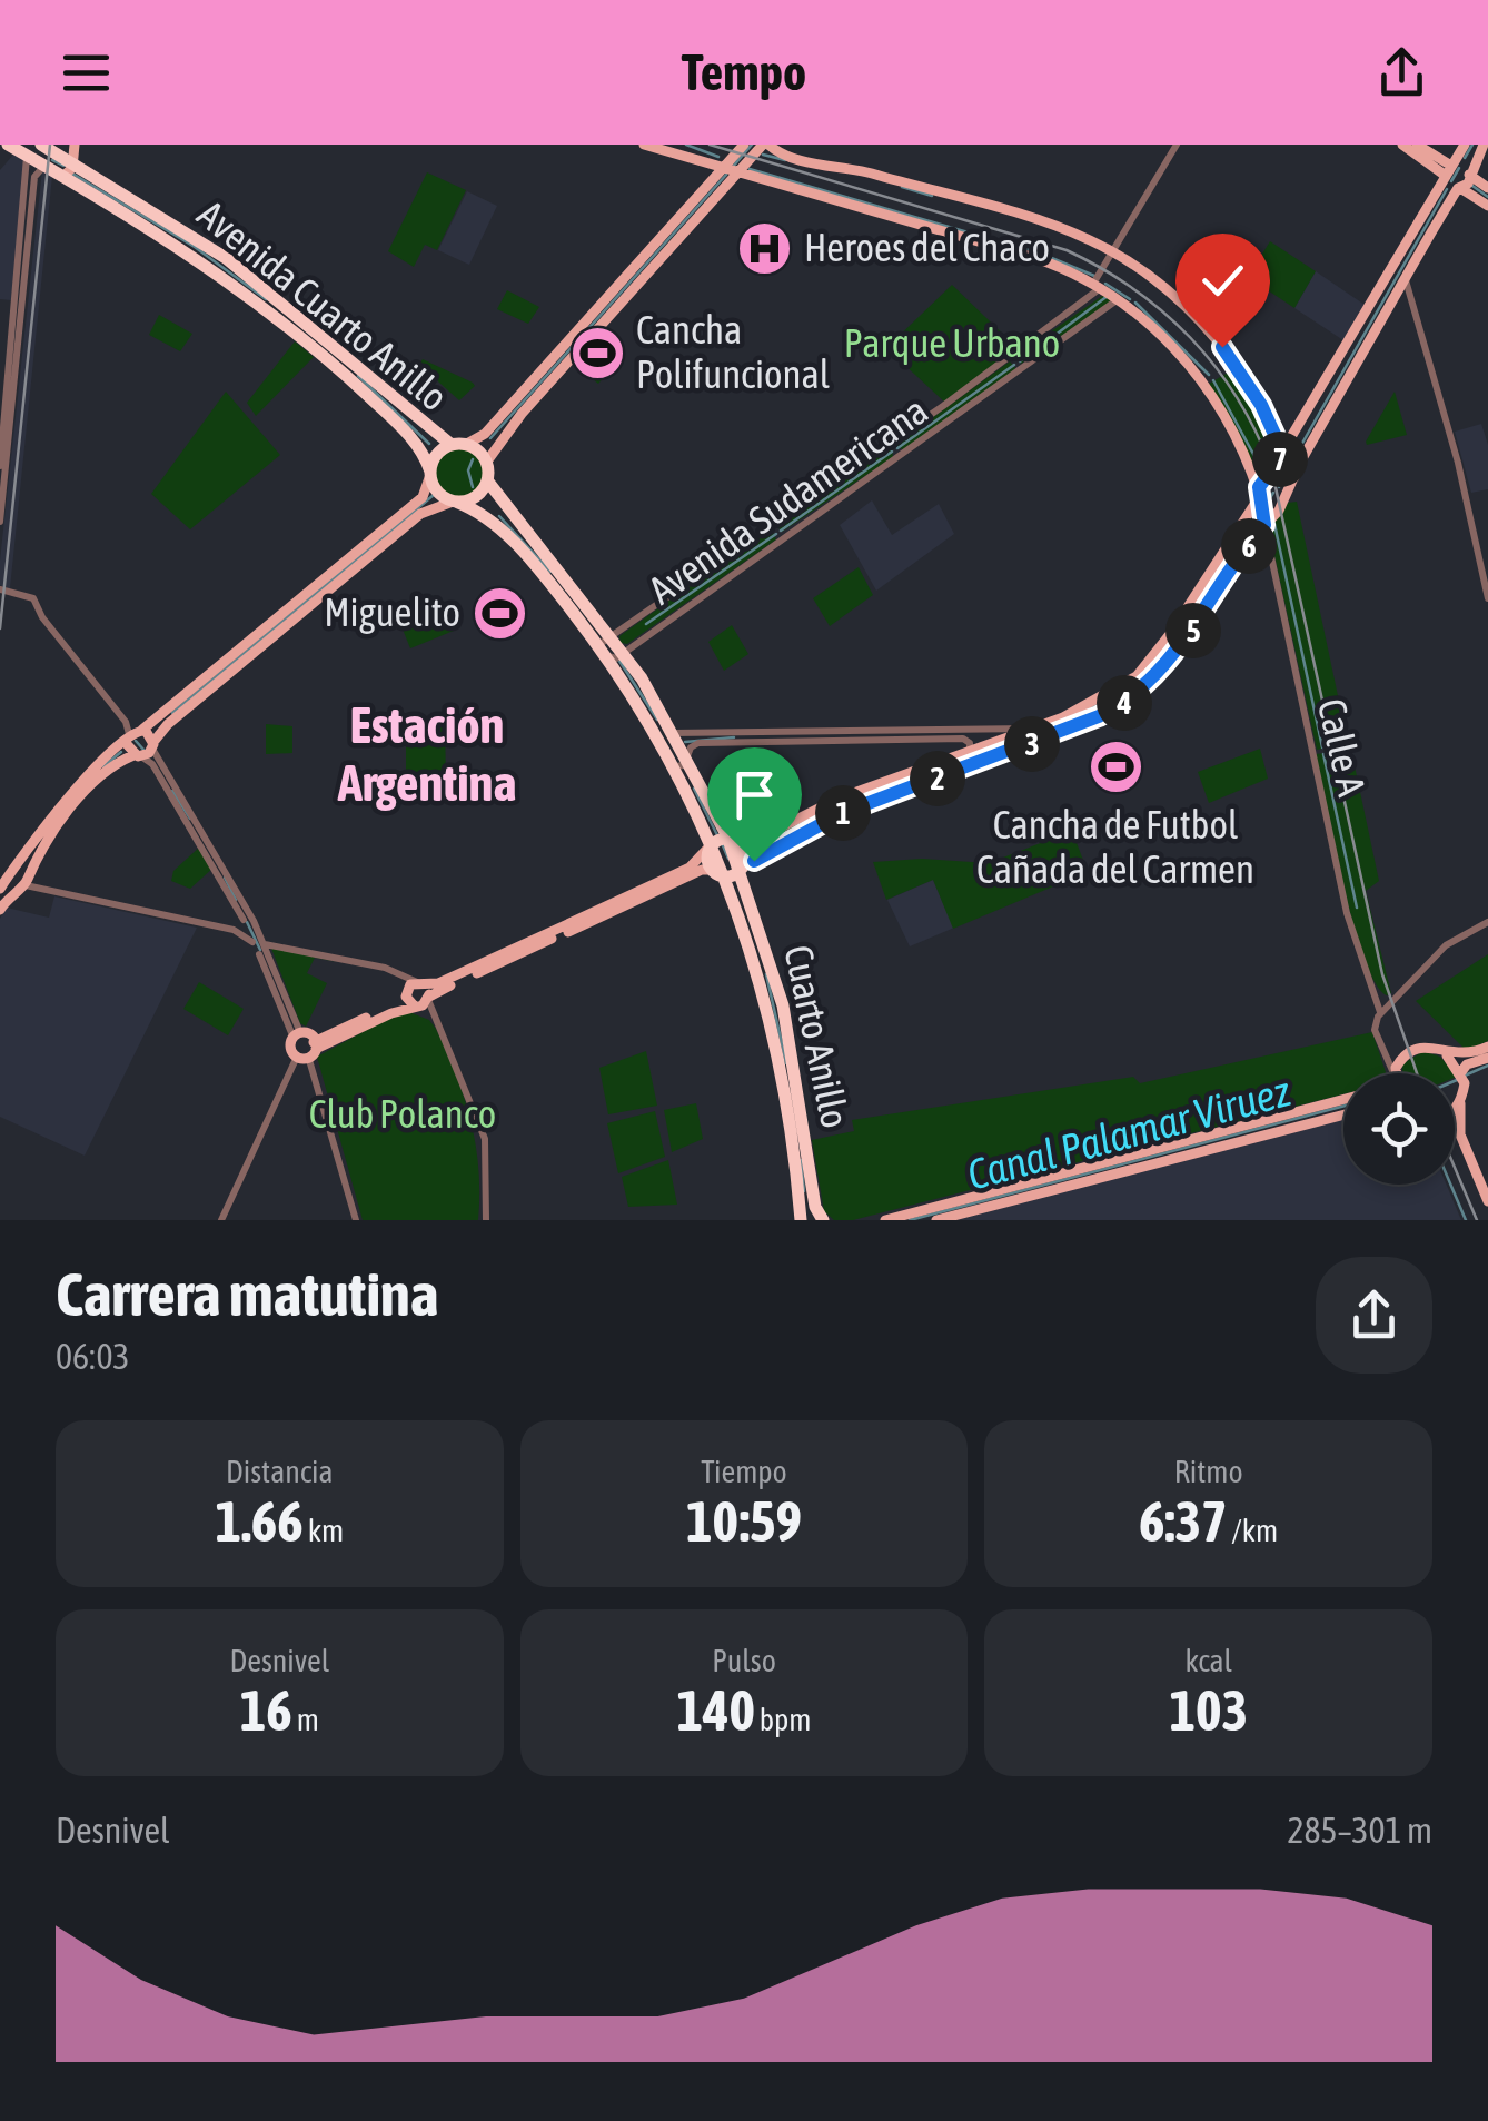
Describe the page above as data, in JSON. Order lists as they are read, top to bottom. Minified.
{"streets":{"highway":["Avenida Cuarto Anillo","Cuarto Anillo"],"street":["Avenida Sudamericana","Calle A"]},"districts":["Estación Argentina"],"water":["Canal Palamar Viruez"],"parks":["Parque Urbano","Club Polanco"],"places":{"hospital":["Heroes del Chaco"],"sports":["Cancha Polifuncional","Miguelito","Cancha de Futbol Cañada del Carmen"]},"page":{"header":"Tempo","pins":["7","6","5","4","3","2","1"],"heading":["Carrera matutina","06:03"],"stats":[["Distancia","1.66 km"],["Tiempo","10:59"],["Ritmo","6:37 /km"],["Desnivel","16 m"],["Pulso","140 bpm"],["kcal","103"]],"chart":["Desnivel","285–301 m"]}}
